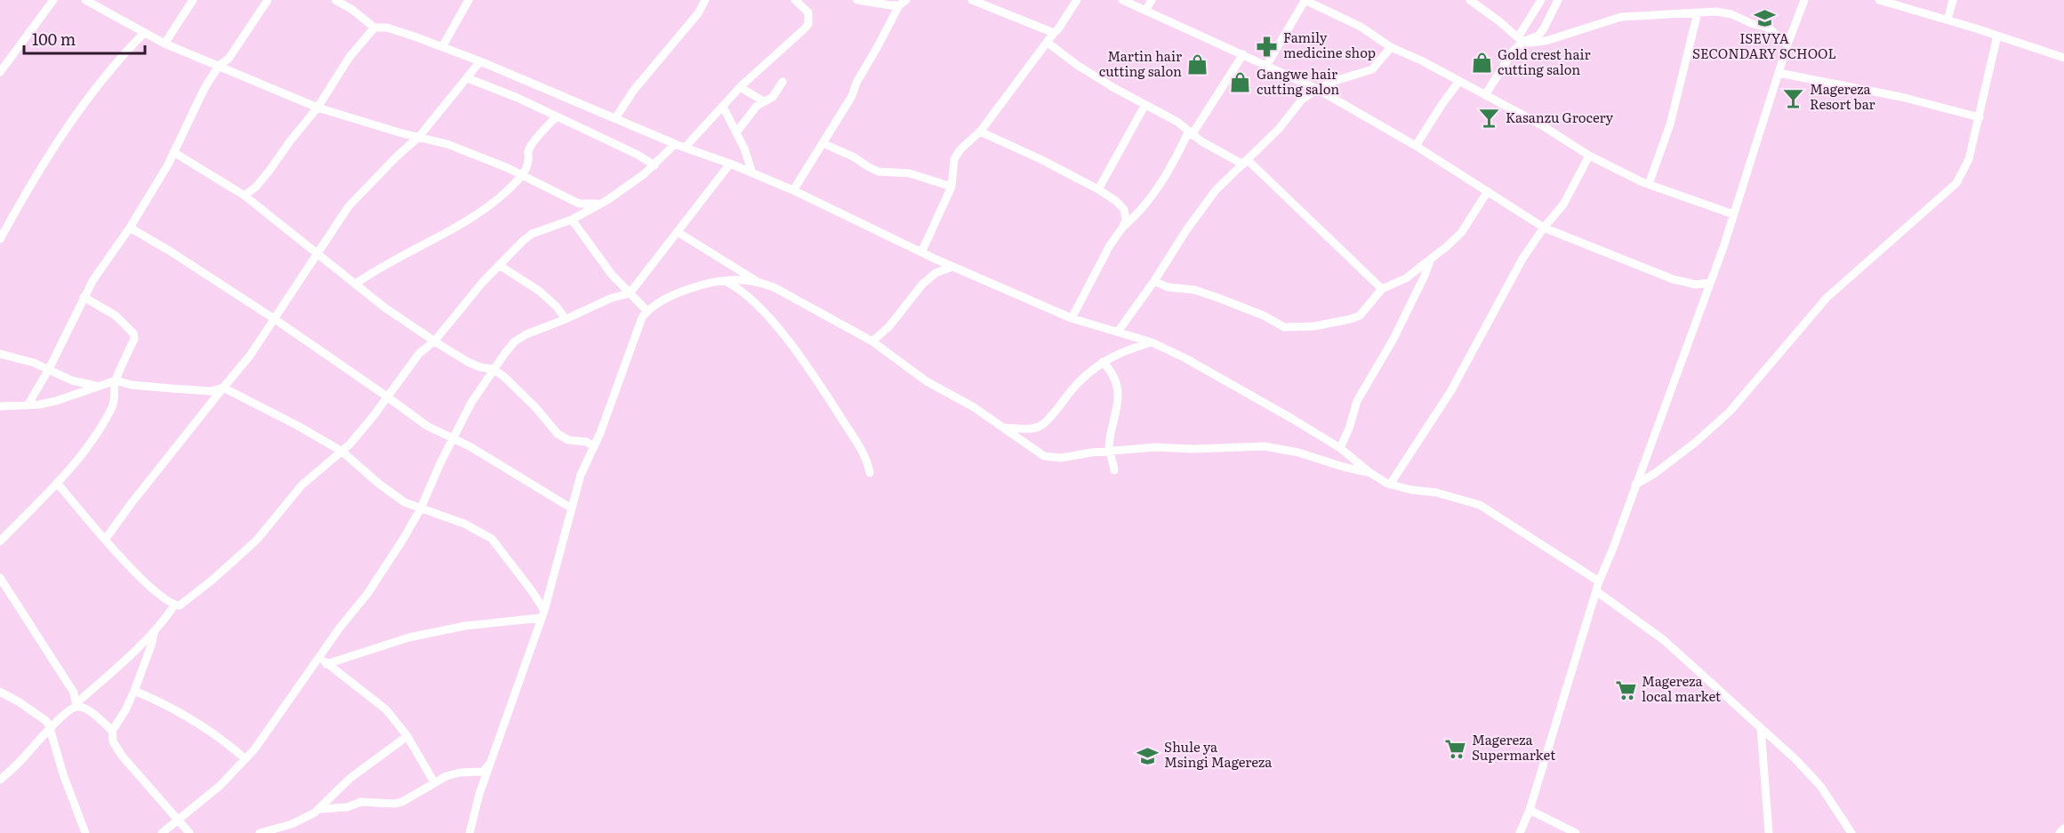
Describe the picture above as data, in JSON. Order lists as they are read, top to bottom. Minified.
{"places":{"school or university":["ISEVYA SECONDARY SCHOOL","Shule ya Msingi Magereza"],"pharmacy":["Family medicine shop"],"shop":["Gold crest hair cutting salon","Martin hair cutting salon","Gangwe hair cutting salon"],"bar":["Magereza Resort bar","Kasanzu Grocery"],"supermarket":["Magereza local market","Magereza Supermarket"]},"scale_bar":"100 m"}
